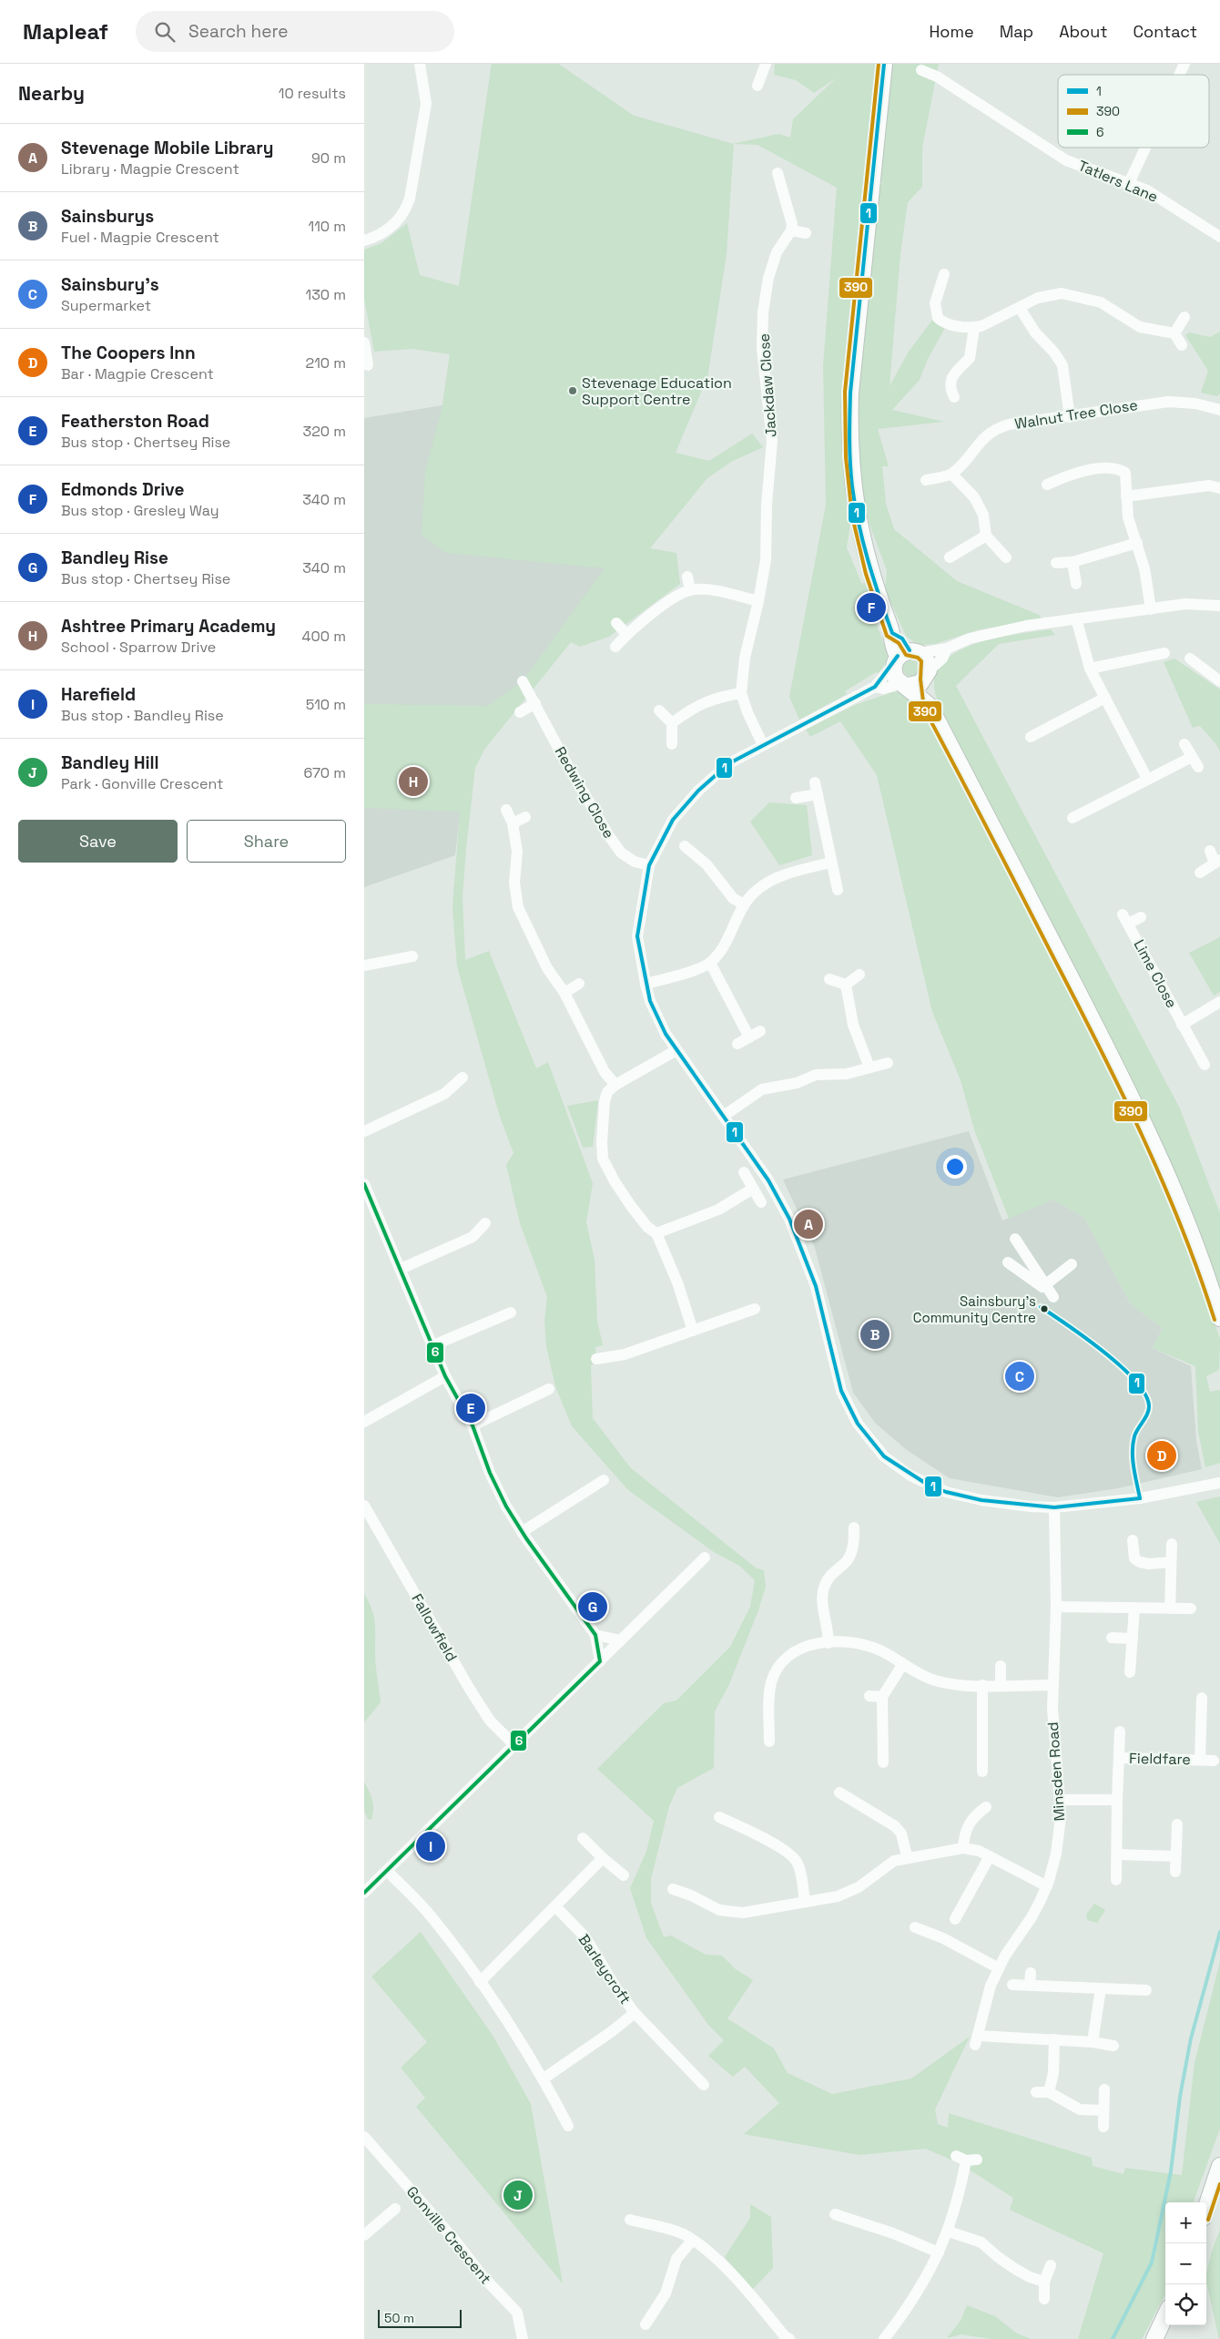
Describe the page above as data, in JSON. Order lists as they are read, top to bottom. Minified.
{"streets":{"street":["Tatlers Lane","Jackdaw Close","Walnut Tree Close","Redwing Close","Lime Close","Fallowfield","Fieldfare","Minsden Road","Barleycroft","Gonville Crescent"]},"places":["Stevenage Education Support Centre","Sainsbury's Community Centre"],"lines":["transit line 1","transit line 390","transit line 6"],"legend":["1","390","6"],"scale_bar":"50 m","page":{"header":"Mapleaf","search":"Search here","nav":["Home","Map","About","Contact"],"heading":["Nearby","10 results"],"list":[{"mark":"A","name":"Stevenage Mobile Library","note":"Library · Magpie Crescent","value":"90 m"},{"mark":"B","name":"Sainsburys","note":"Fuel · Magpie Crescent","value":"110 m"},{"mark":"C","name":"Sainsbury's","note":"Supermarket","value":"130 m"},{"mark":"D","name":"The Coopers Inn","note":"Bar · Magpie Crescent","value":"210 m"},{"mark":"E","name":"Featherston Road","note":"Bus stop · Chertsey Rise","value":"320 m"},{"mark":"F","name":"Edmonds Drive","note":"Bus stop · Gresley Way","value":"340 m"},{"mark":"G","name":"Bandley Rise","note":"Bus stop · Chertsey Rise","value":"340 m"},{"mark":"H","name":"Ashtree Primary Academy","note":"School · Sparrow Drive","value":"400 m"},{"mark":"I","name":"Harefield","note":"Bus stop · Bandley Rise","value":"510 m"},{"mark":"J","name":"Bandley Hill","note":"Park · Gonville Crescent","value":"670 m"}],"pins":["F","H","A","B","C","E","D","G","I","J"],"buttons":["Save","Share"],"map_buttons":["+","−"],"scale":"50 m"}}
